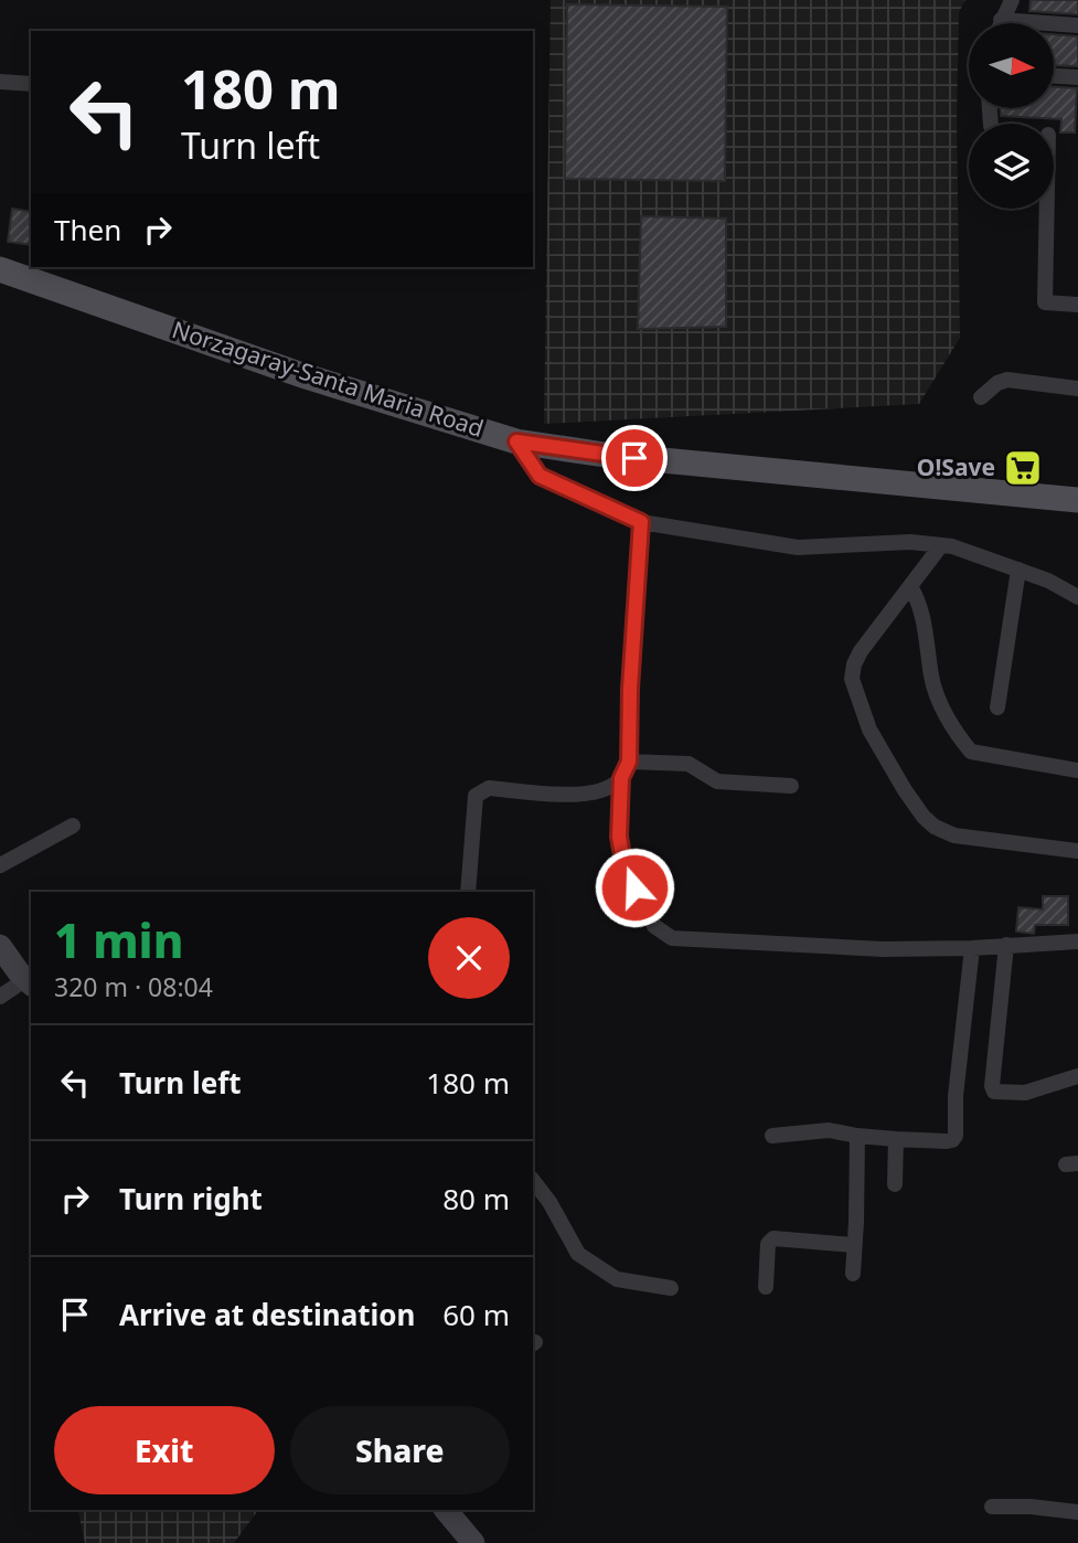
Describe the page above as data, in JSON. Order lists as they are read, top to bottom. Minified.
{"streets":{"main road":["Norzagaray-Santa Maria Road"]},"places":{"supermarket":["O!Save"]},"north":"right","page":{"turn":["180 m","Turn left"],"then":"Then","heading":["1 min","320 m · 08:04"],"list":[{"name":"Turn left","value":"180 m"},{"name":"Turn right","value":"80 m"},{"name":"Arrive at destination","value":"60 m"}],"buttons":["Exit","Share"]}}
